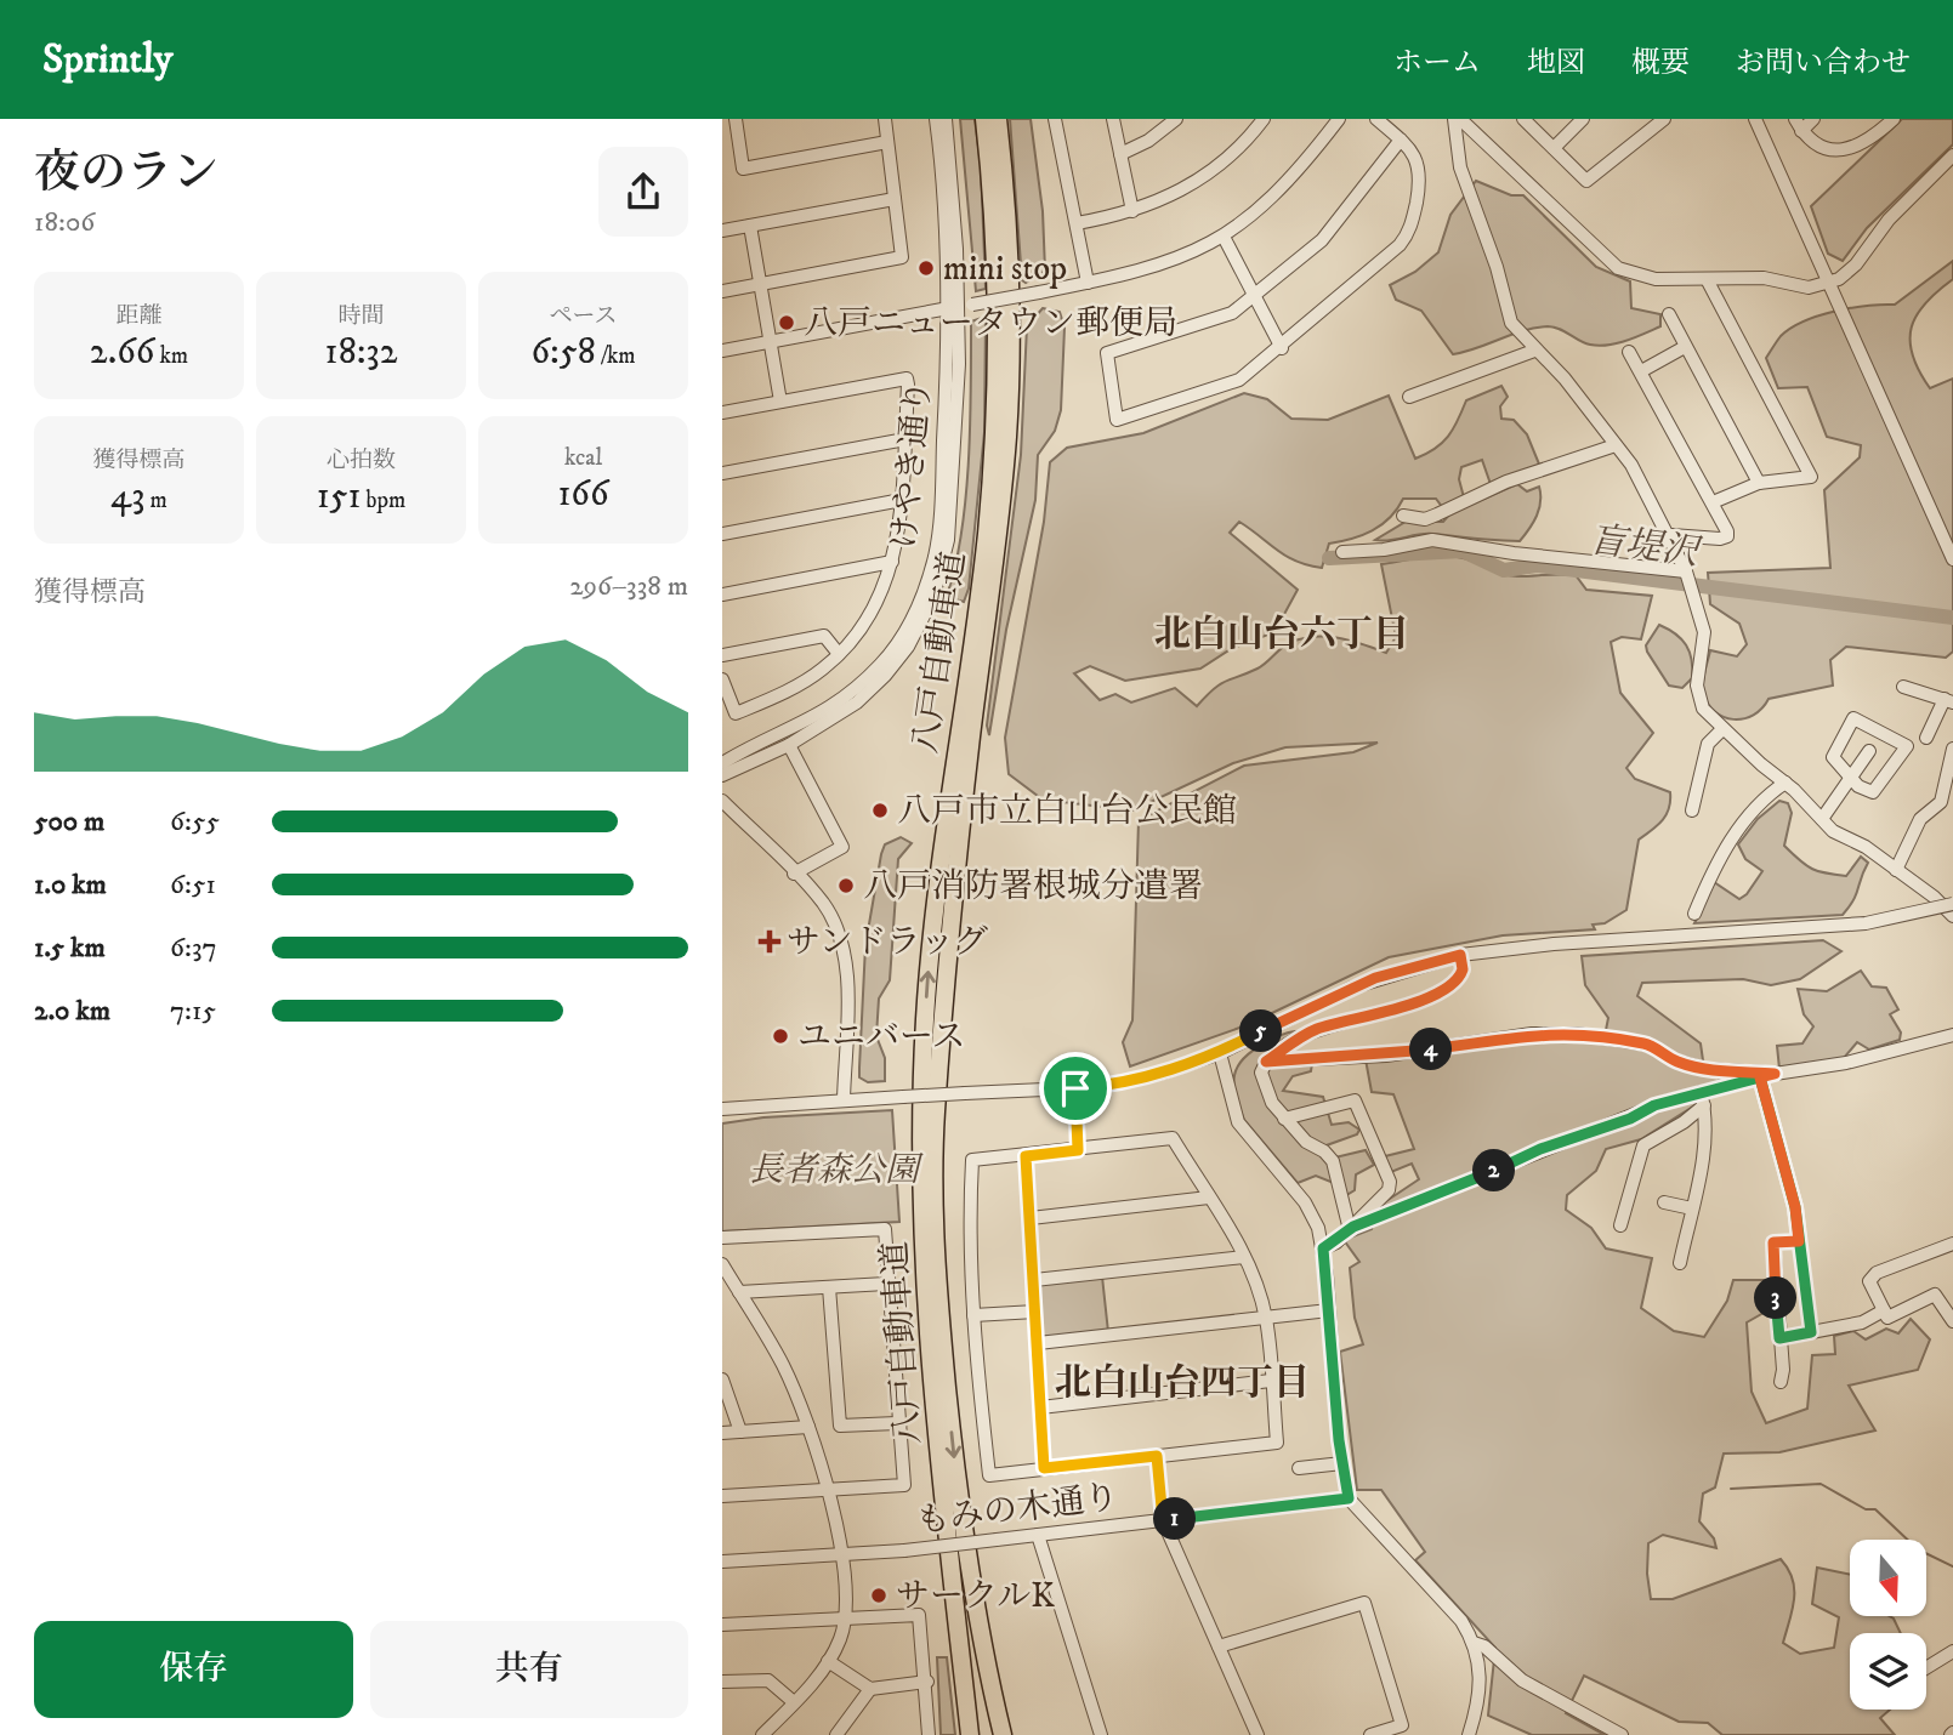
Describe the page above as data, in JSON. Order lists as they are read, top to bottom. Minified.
{"streets":{"highway":["八戸自動車道"],"street":["けやき通り","もみの木通り"]},"districts":["北白山台六丁目","北白山台四丁目"],"water":["盲堤沢"],"parks":["長者森公園"],"places":{"other":["mini stop","八戸ニュータウン郵便局","八戸市立白山台公民館","八戸消防署根城分遣署","ユニバース","サークルK"],"health":["サンドラッグ"]},"north":"bottom","page":{"header":"Sprintly","nav":["ホーム","地図","概要","お問い合わせ"],"heading":["夜のラン","18:06"],"stats":[["距離","2.66 km"],["時間","18:32"],["ペース","6:58 /km"],["獲得標高","43 m"],["心拍数","151 bpm"],["kcal","166"]],"chart":["獲得標高","296–338 m"],"list":[{"name":"500 m","note":"6:55"},{"name":"1.0 km","note":"6:51"},{"name":"1.5 km","note":"6:37"},{"name":"2.0 km","note":"7:15"}],"pins":["5","4","2","3","1"],"buttons":["保存","共有"]}}
